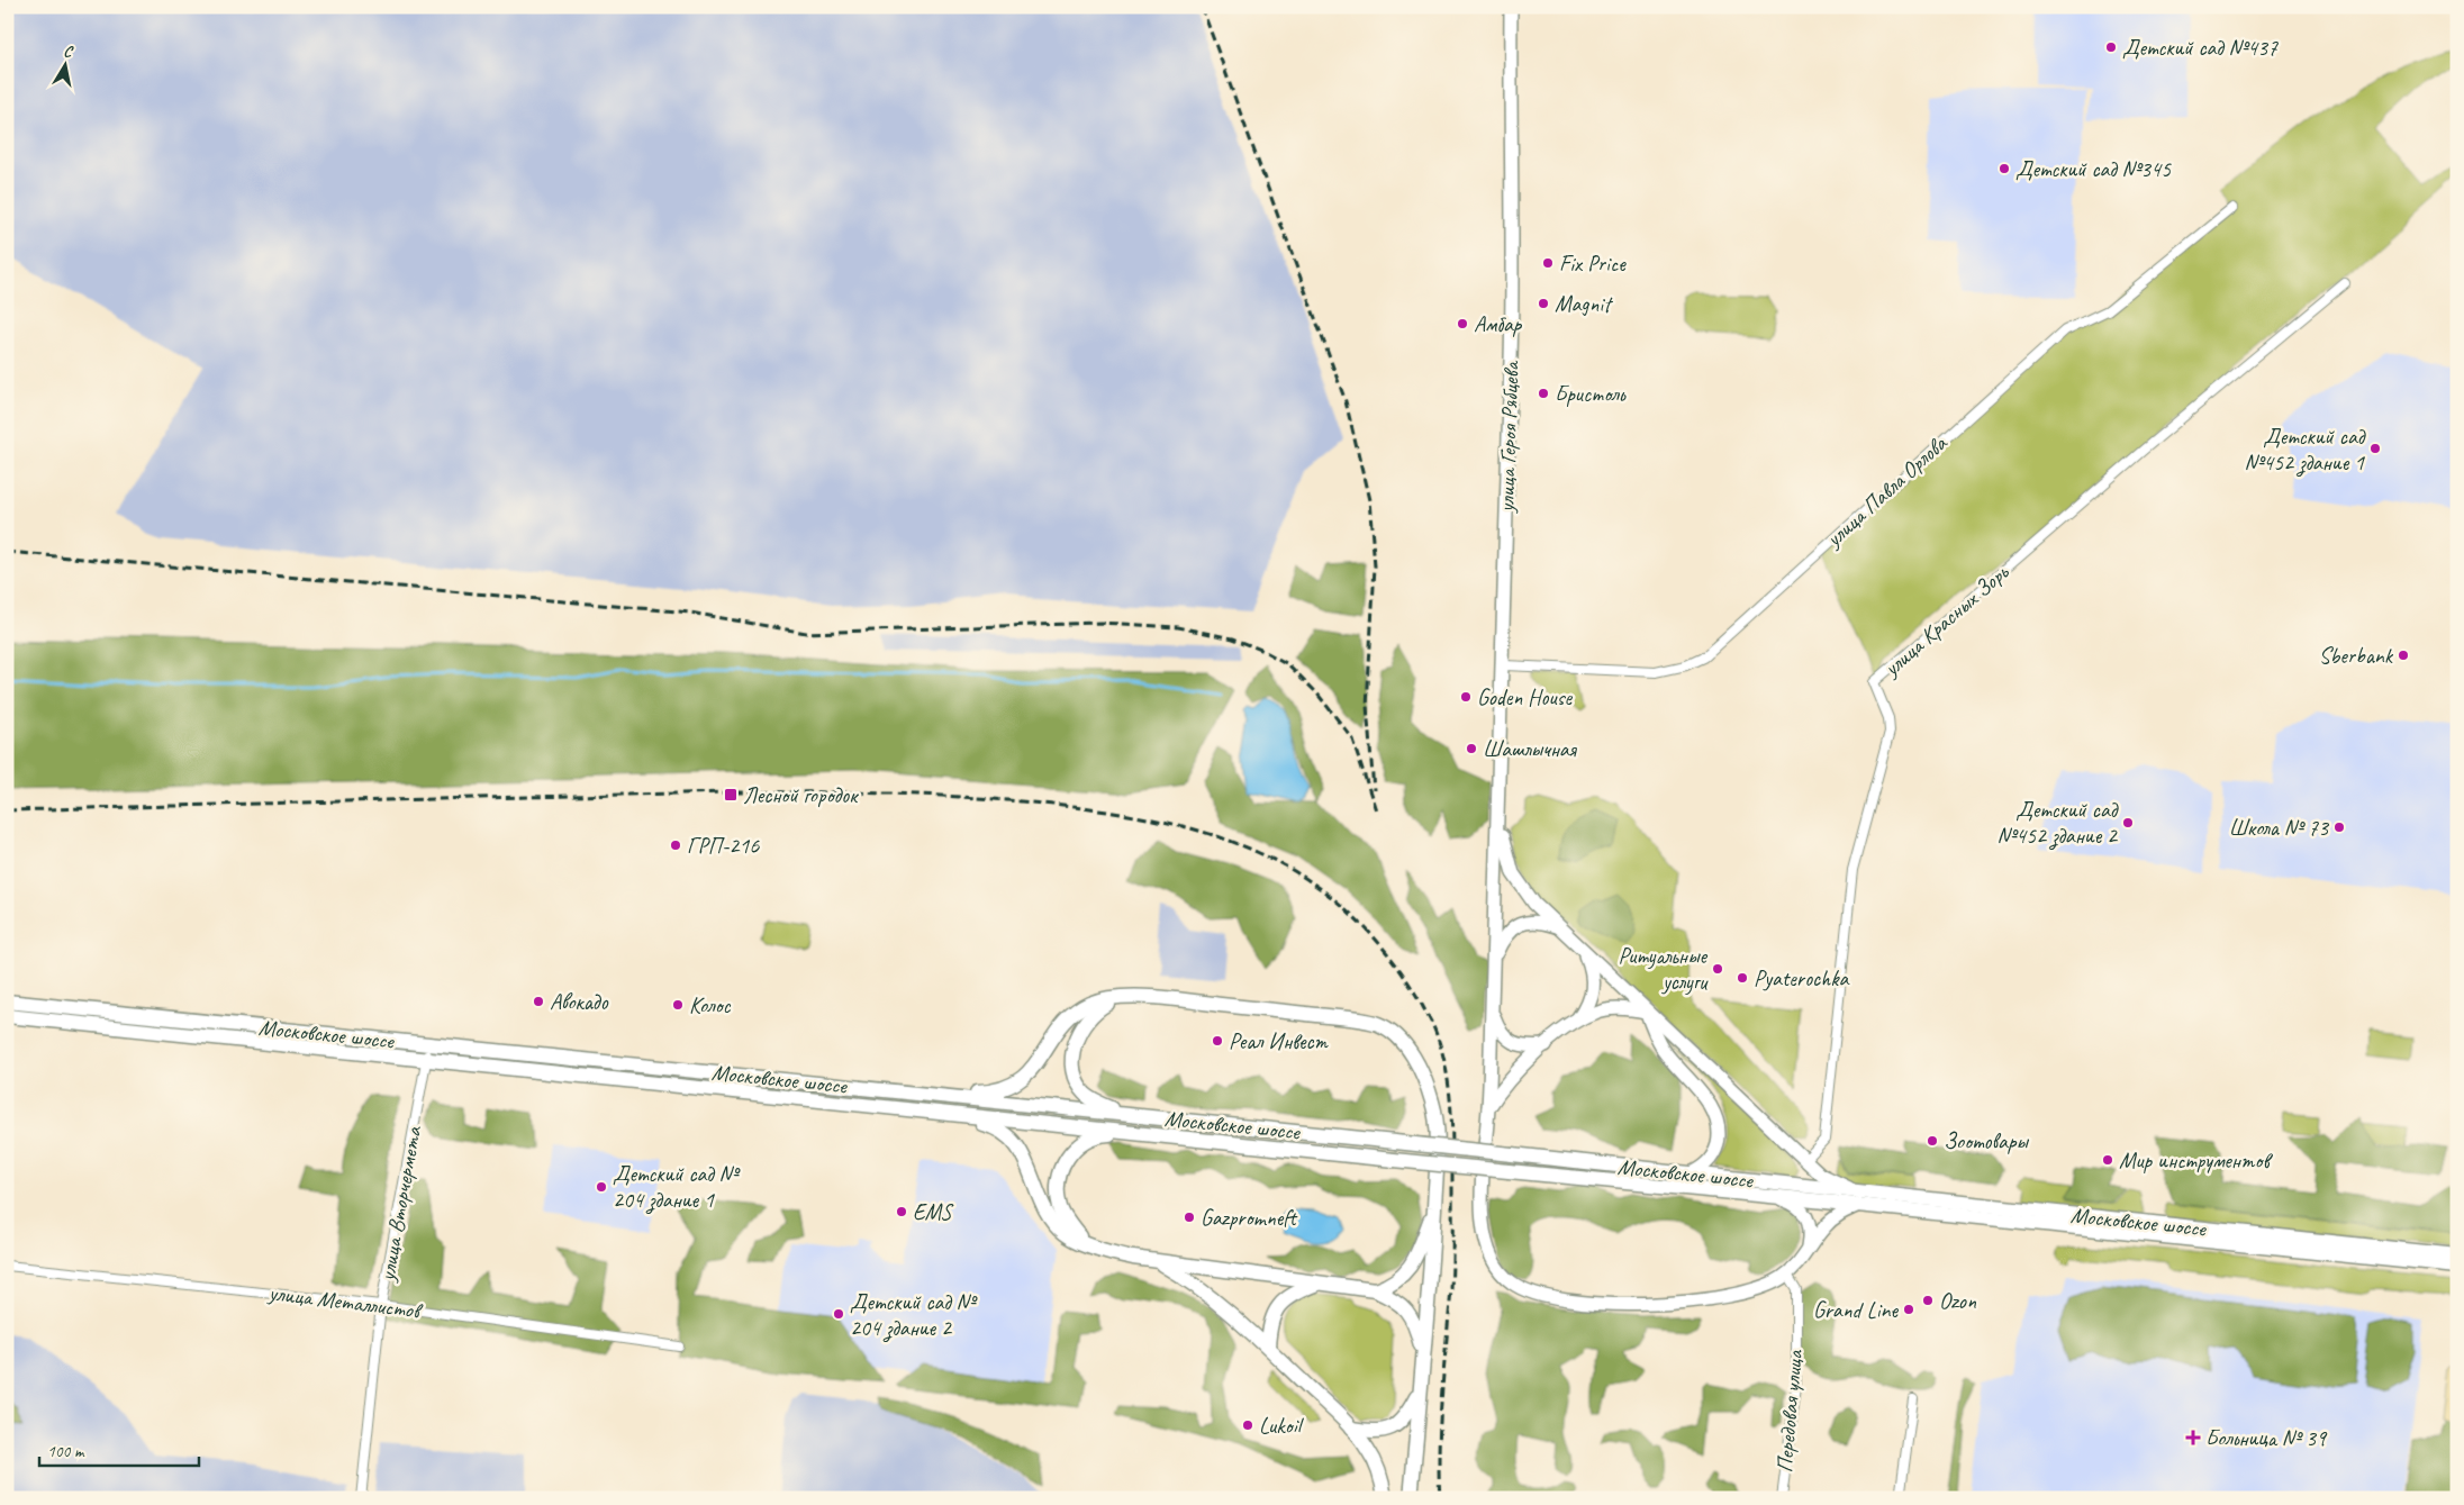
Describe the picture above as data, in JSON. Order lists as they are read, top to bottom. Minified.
{"streets":{"main road":["улица Героя Рябцева","Московское шоссе"],"street":["улица Павла Орлова","улица Красных Зорь","улица Вторчермета","улица Металлистов","Передовая улица"]},"crossings":[["улица Героя Рябцева","улица Павла Орлова"],["Московское шоссе","улица Вторчермета"],["улица Вторчермета","улица Металлистов"]],"places":{"other":["Детский сад №437","Детский сад №345","Fix Price","Magnit","Амбар","Бристоль","Детский сад №452 здание 1","Sberbank","Goden House","Шашлычная","Детский сад №452 здание 2","Школа № 73","ГРП-216","Ритуальные услуги","Pyaterochka","Авокадо","Колос","Реал Инвест","Зоотовары","Мир инструментов","Детский сад № 204 здание 1","EMS","Gazpromneft","Ozon","Grand Line","Детский сад № 204 здание 2","Lukoil"],"transit":["Лесной городок"],"health":["Больница № 39"]},"scale_bar":"100 m","north":"top"}
